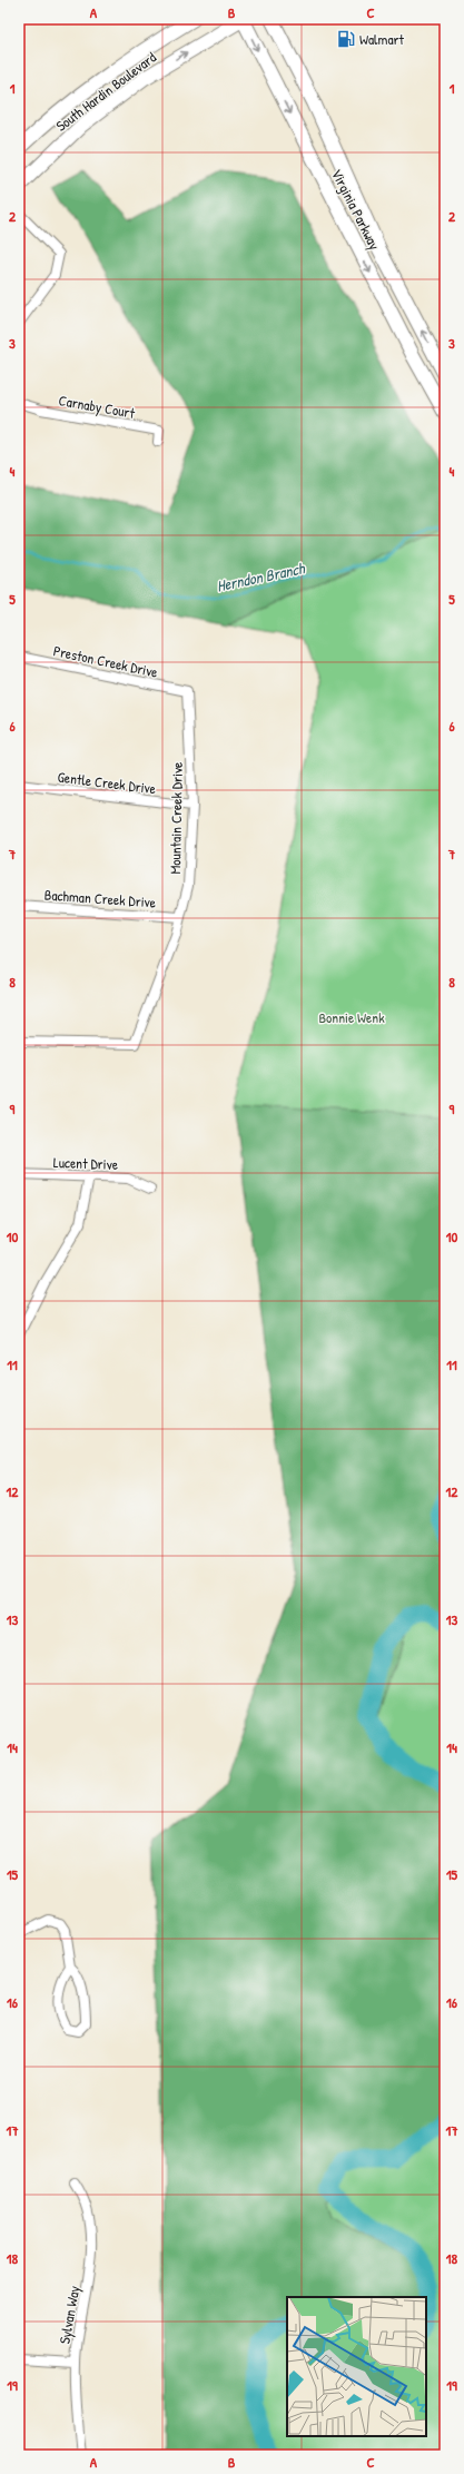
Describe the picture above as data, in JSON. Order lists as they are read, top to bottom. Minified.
{"streets":{"main road":["South Hardin Boulevard","Virginia Parkway"],"street":["Carnaby Court","Preston Creek Drive","Gentle Creek Drive","Mountain Creek Drive","Bachman Creek Drive","Lucent Drive","Sylvan Way"]},"crossings":[["South Hardin Boulevard","Virginia Parkway"],["Preston Creek Drive","Mountain Creek Drive"],["Gentle Creek Drive","Mountain Creek Drive"],["Mountain Creek Drive","Bachman Creek Drive"]],"water":["Herndon Branch"],"parks":["Bonnie Wenk"],"places":{"fuel station":["Walmart"]},"grid":{"columns":["A","B","C"],"rows":["1","2","3","4","5","6","7","8","9","10","11","12","13","14","15","16","17","18","19"]}}
